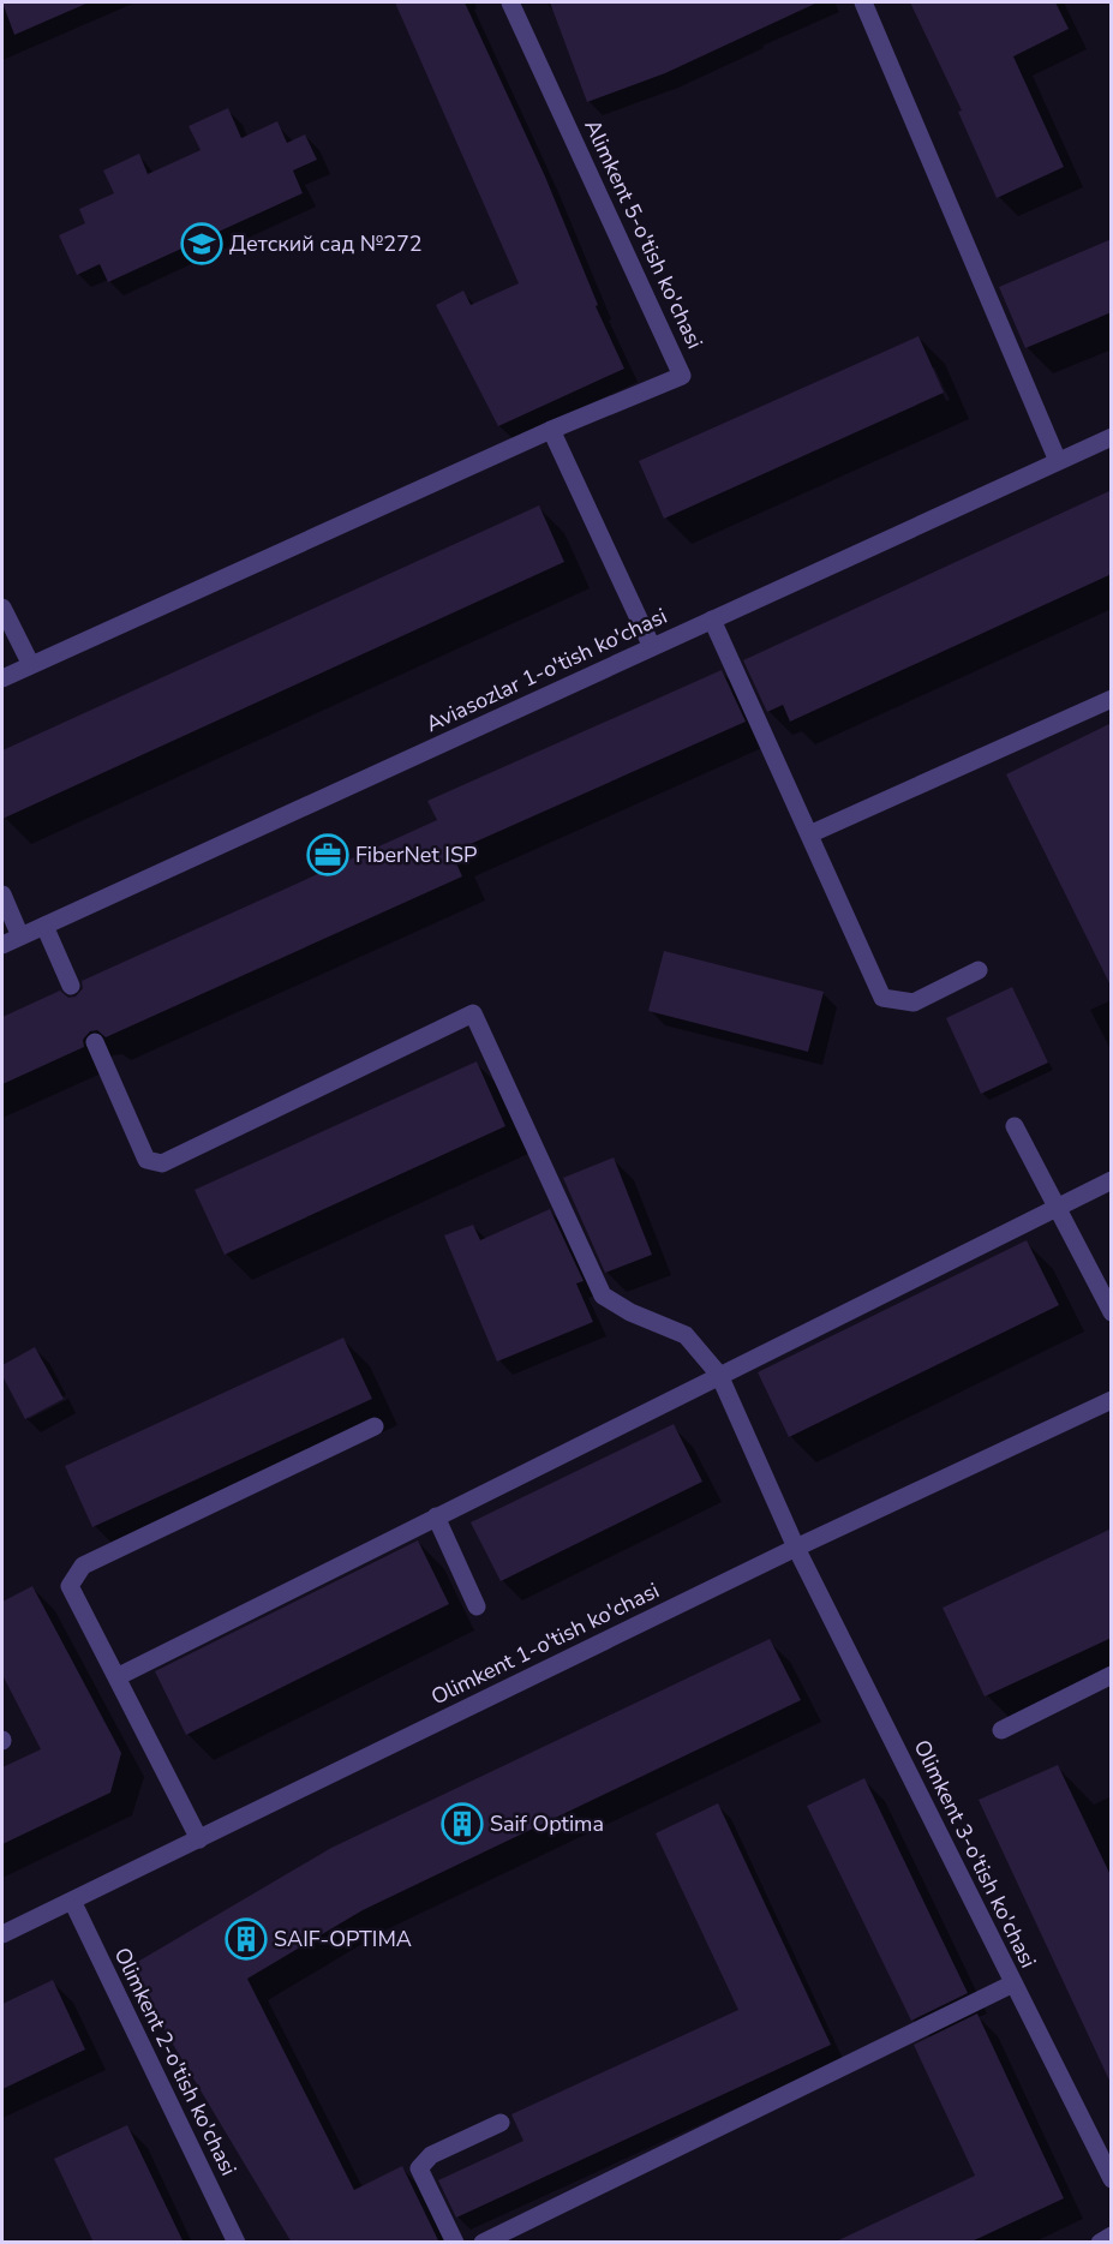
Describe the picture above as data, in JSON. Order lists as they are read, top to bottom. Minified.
{"streets":{"street":["Alimkent 5-o'tish ko'chasi","Aviasozlar 1-o'tish ko'chasi","Olimkent 1-o'tish ko'chasi","Olimkent 3-o'tish ko'chasi","Olimkent 2-o'tish ko'chasi"]},"crossings":[["Olimkent 1-o'tish ko'chasi","Olimkent 3-o'tish ko'chasi"],["Olimkent 1-o'tish ko'chasi","Olimkent 2-o'tish ko'chasi"]],"places":{"school or university":["Детский сад №272"],"office":["FiberNet ISP"],"building":["Saif Optima","SAIF-OPTIMA"]}}
